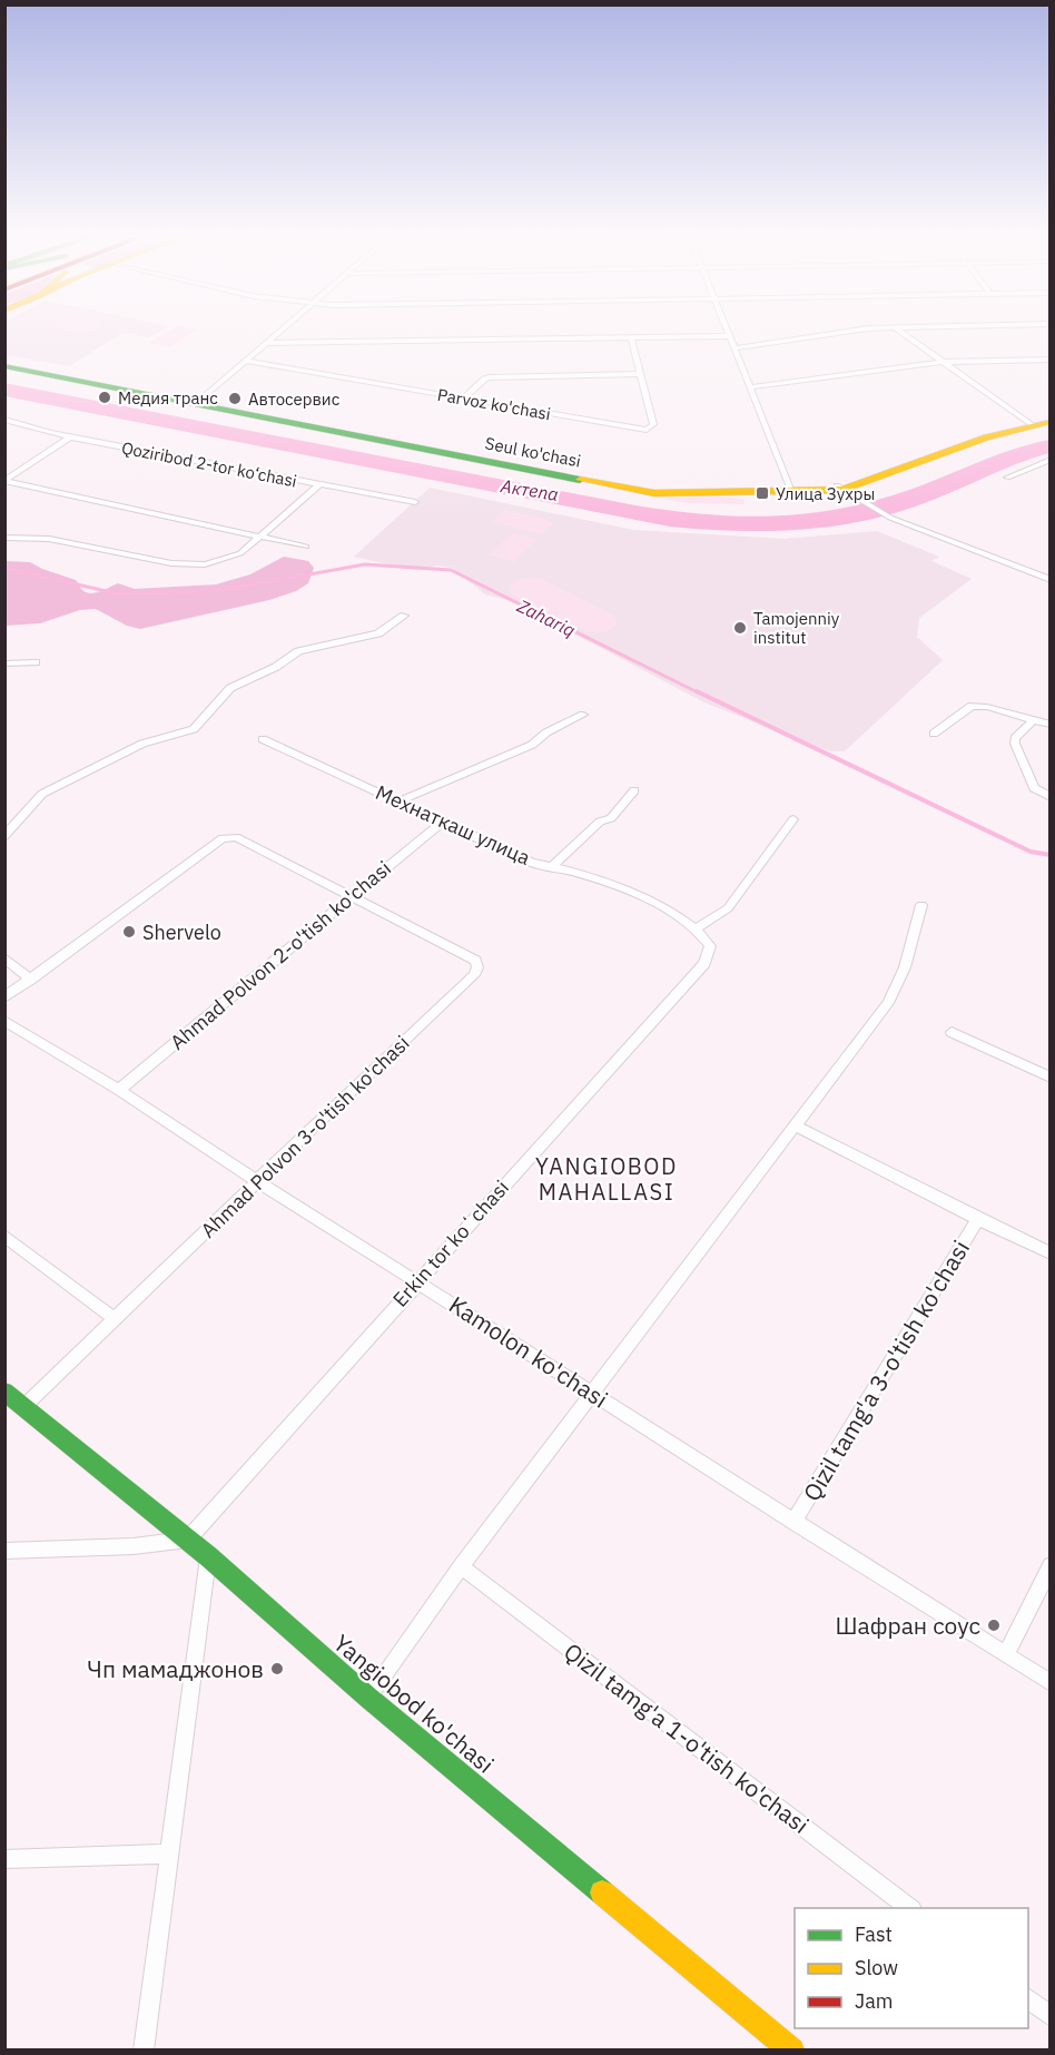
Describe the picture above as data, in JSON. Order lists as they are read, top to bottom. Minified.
{"streets":{"main road":["Seul ko'chasi","Yangiobod ko'chasi"],"street":["Parvoz ko'chasi","Qoziribod 2-tor ko‘chasi","Мехнаткаш улица","Ahmad Polvon 2-o'tish ko'chasi","Ahmad Polvon 3-o'tish ko'chasi","Erkin tor koʻchasi","Kamolon ko'chasi","Qizil tamg'a 3-o'tish ko'chasi","Qizil tamg'a 1-o'tish ko'chasi"]},"crossings":[["Мехнаткаш улица","Ahmad Polvon 2-o'tish ko'chasi"],["Мехнаткаш улица","Erkin tor koʻchasi"],["Ahmad Polvon 2-o'tish ko'chasi","Ahmad Polvon 3-o'tish ko'chasi"],["Ahmad Polvon 2-o'tish ko'chasi","Kamolon ko'chasi"],["Ahmad Polvon 3-o'tish ko'chasi","Kamolon ko'chasi"],["Ahmad Polvon 3-o'tish ko'chasi","Yangiobod ko'chasi"],["Erkin tor koʻchasi","Kamolon ko'chasi"],["Erkin tor koʻchasi","Yangiobod ko'chasi"],["Kamolon ko'chasi","Qizil tamg'a 3-o'tish ko'chasi"]],"districts":["YANGIOBOD MAHALLASI"],"water":["Актепа","Zahariq"],"places":{"other":["Медия транс","Автосервис","Tamojenniy institut","Shervelo","Шафран соус","Чп мамаджонов"],"transit":["Улица Зухры"]},"legend":["Fast","Slow","Jam"]}
